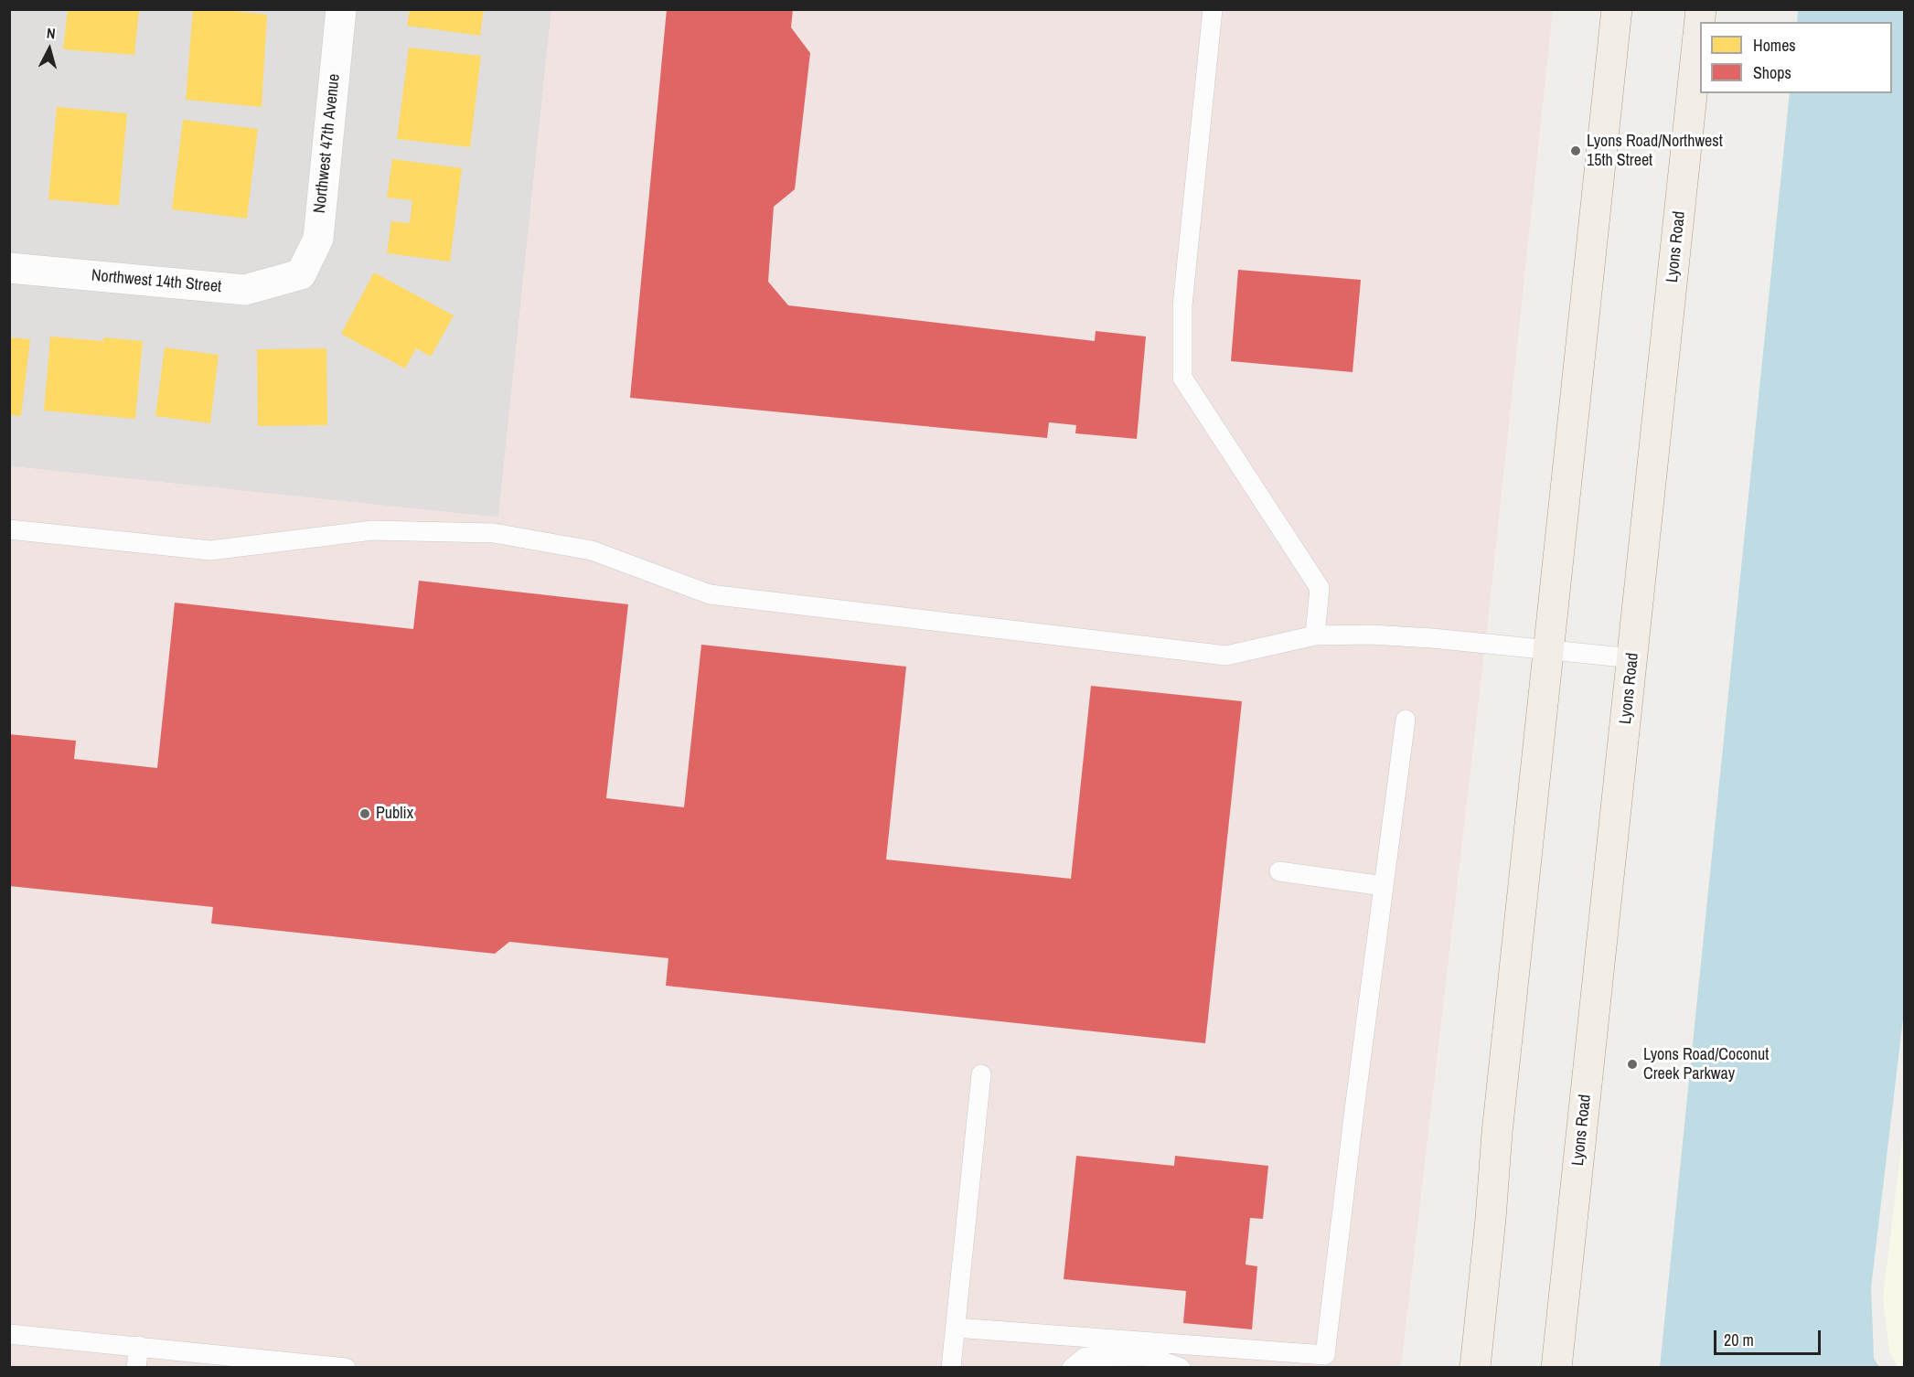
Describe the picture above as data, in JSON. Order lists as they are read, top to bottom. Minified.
{"streets":{"main road":["Lyons Road"],"street":["Northwest 47th Avenue","Northwest 14th Street"]},"crossings":[["Northwest 47th Avenue","Northwest 14th Street"]],"places":["Lyons Road/Northwest 15th Street","Publix","Lyons Road/Coconut Creek Parkway"],"legend":["Homes","Shops"],"scale_bar":"20 m","north":"top"}
